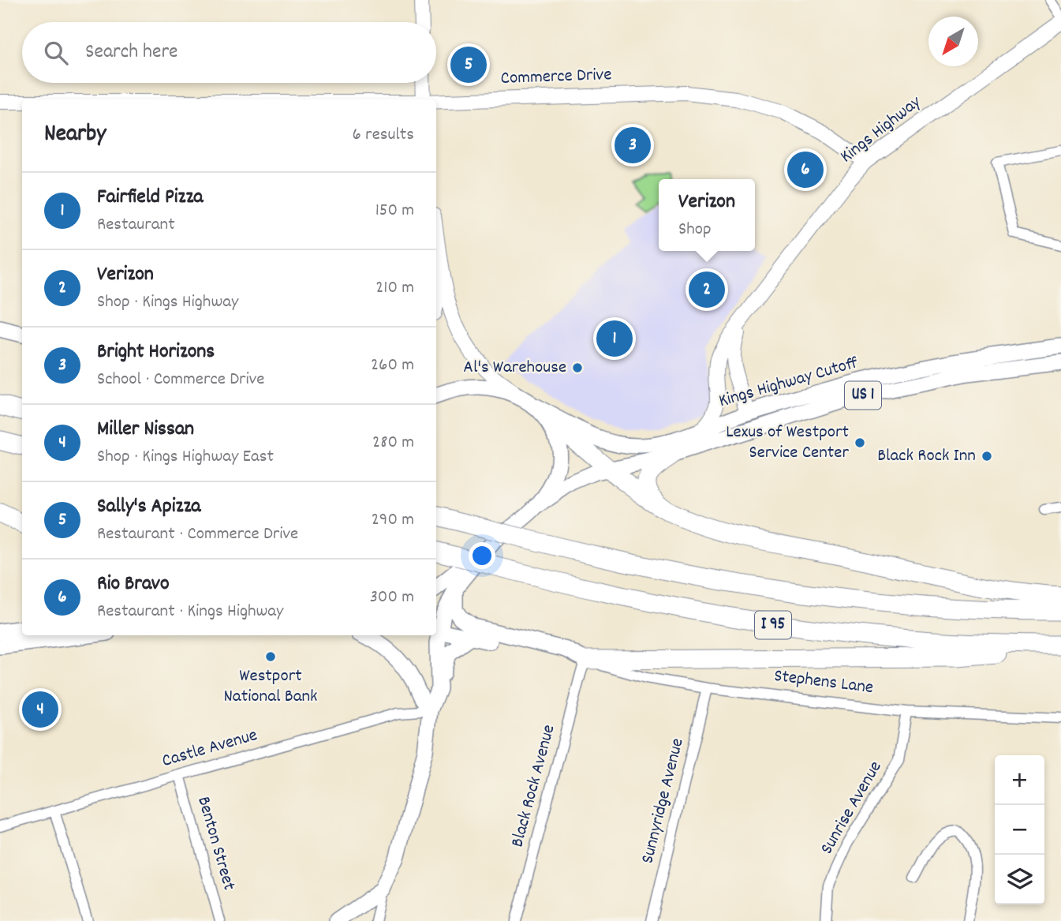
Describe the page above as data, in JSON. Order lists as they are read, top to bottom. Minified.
{"streets":{"highway":["I 95"],"main road":["Commerce Drive","Kings Highway","Kings Highway Cutoff","US 1","Stephens Lane"],"street":["Castle Avenue","Black Rock Avenue","Sunnyridge Avenue","Sunrise Avenue","Benton Street"]},"crossings":[["Commerce Drive","Kings Highway"],["Kings Highway","Kings Highway Cutoff"],["Kings Highway Cutoff","US 1"],["US 1","I 95"],["Stephens Lane","Black Rock Avenue"],["Stephens Lane","Sunnyridge Avenue"],["Stephens Lane","Sunrise Avenue"],["Castle Avenue","Benton Street"]],"places":["Al's Warehouse","Lexus of Westport Service Center","Black Rock Inn","Westport National Bank"],"north":"bottom left","page":{"search":"Search here","pins":["5","3","6","2","1","4"],"heading":["Nearby","6 results"],"list":[{"mark":"1","name":"Fairfield Pizza","note":"Restaurant","value":"150 m"},{"mark":"2","name":"Verizon","note":"Shop · Kings Highway","value":"210 m"},{"mark":"3","name":"Bright Horizons","note":"School · Commerce Drive","value":"260 m"},{"mark":"4","name":"Miller Nissan","note":"Shop · Kings Highway East","value":"280 m"},{"mark":"5","name":"Sally's Apizza","note":"Restaurant · Commerce Drive","value":"290 m"},{"mark":"6","name":"Rio Bravo","note":"Restaurant · Kings Highway","value":"300 m"}],"popup":["Verizon","Shop"],"map_buttons":["+","−"]}}
